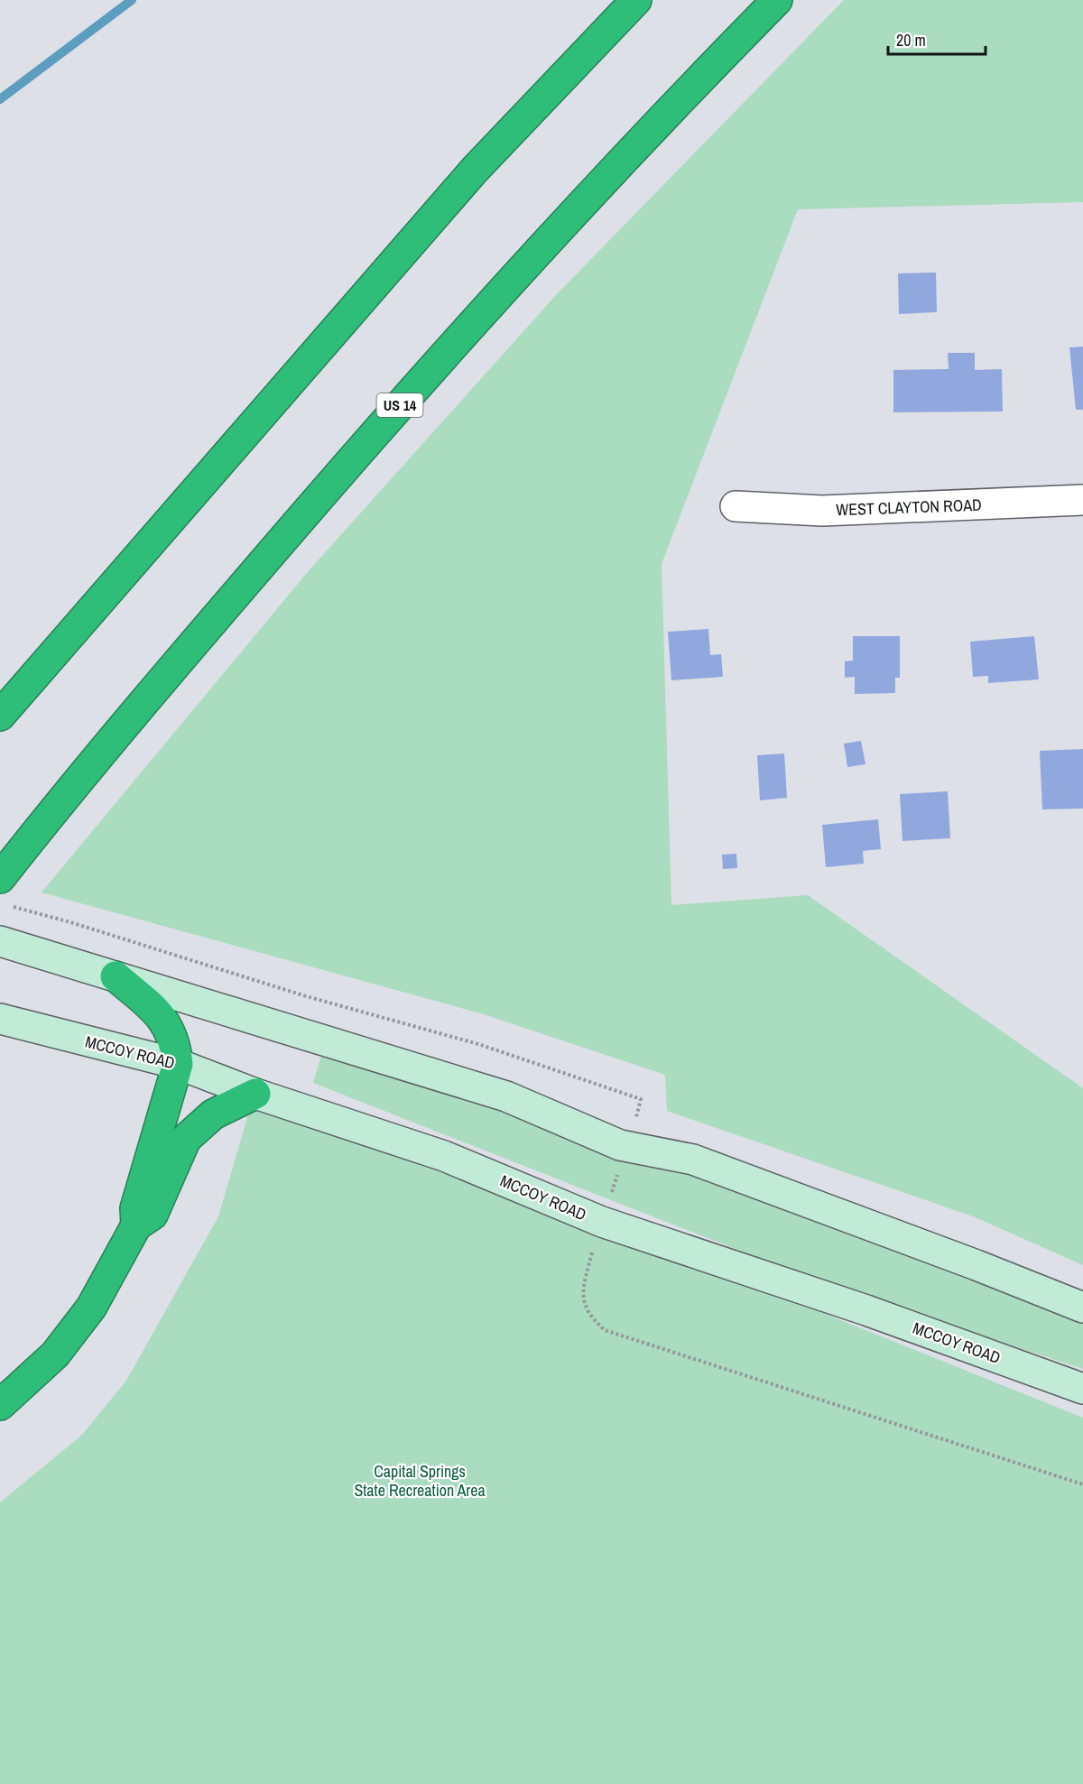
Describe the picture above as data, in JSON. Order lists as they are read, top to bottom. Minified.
{"streets":{"highway":["US 14"],"street":["WEST CLAYTON ROAD","MCCOY ROAD"]},"parks":["Capital Springs State Recreation Area"],"scale_bar":"20 m"}
